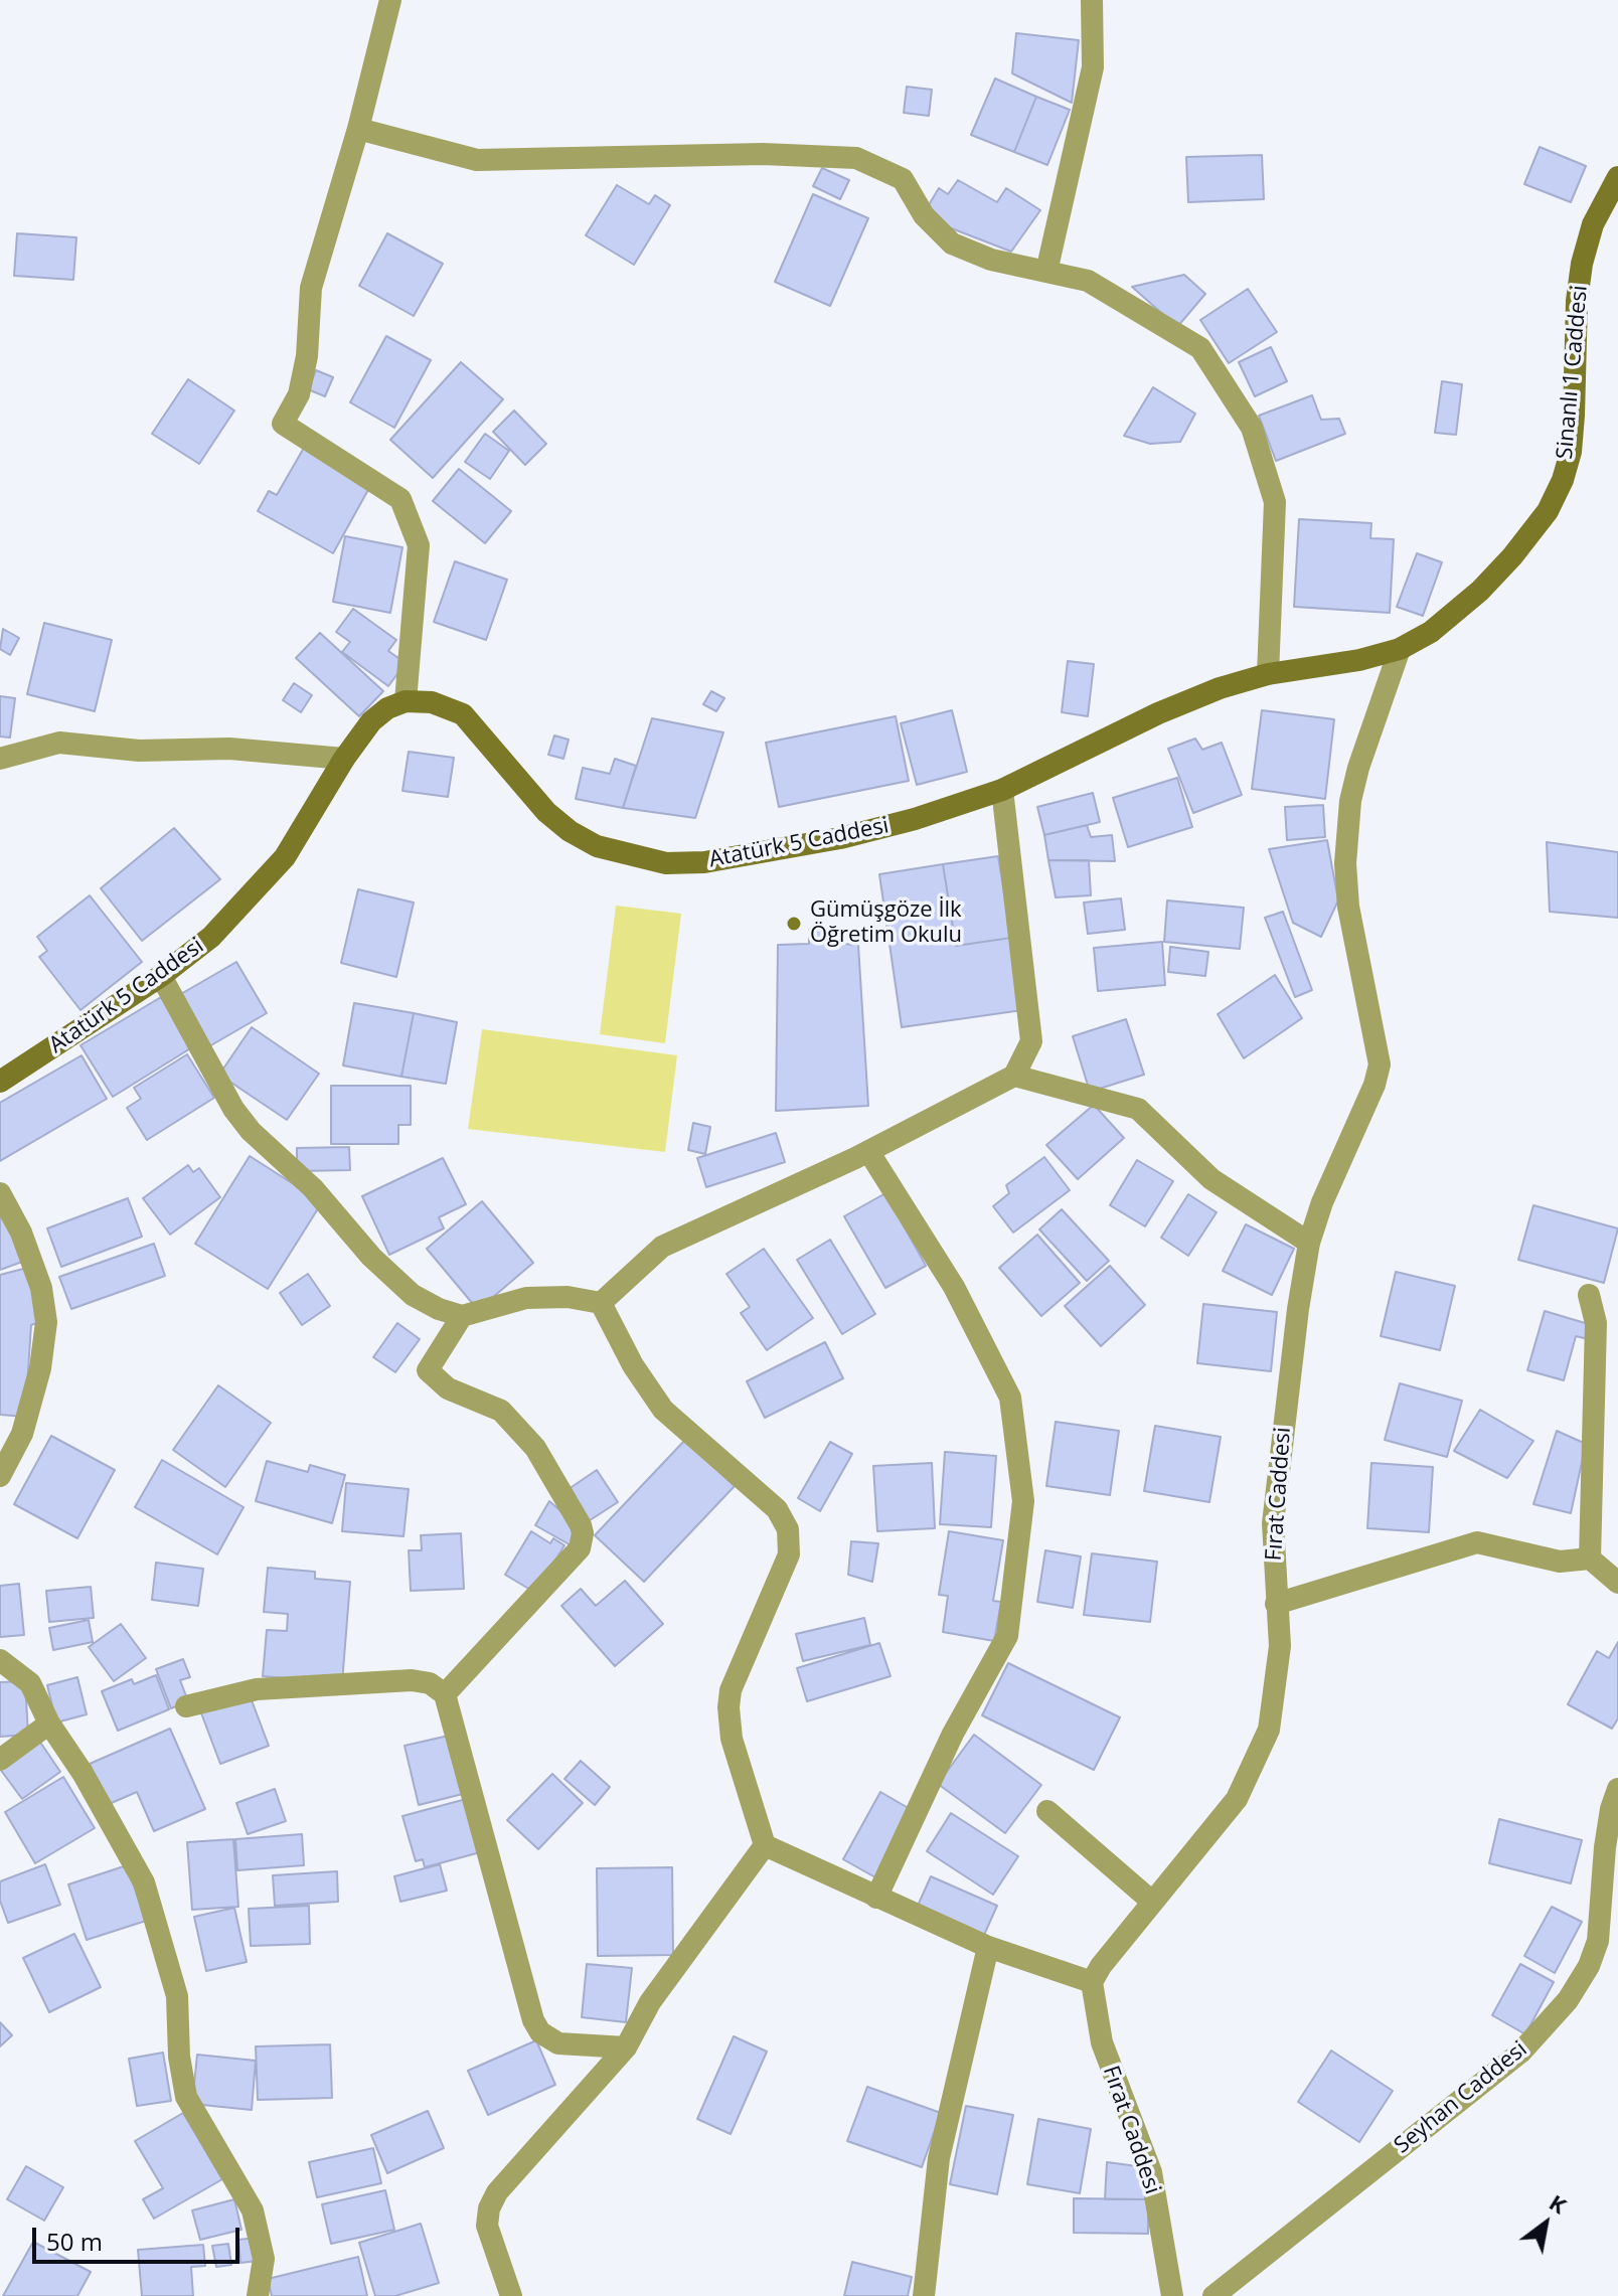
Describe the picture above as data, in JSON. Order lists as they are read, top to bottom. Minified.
{"streets":{"main road":["Sinanlı 1 Caddesi","Atatürk 5 Caddesi"],"street":["Fırat Caddesi","Seyhan Caddesi"]},"crossings":[["Sinanlı 1 Caddesi","Atatürk 5 Caddesi"],["Sinanlı 1 Caddesi","Fırat Caddesi"],["Atatürk 5 Caddesi","Fırat Caddesi"]],"places":["Gümüşgöze İlk Öğretim Okulu"],"scale_bar":"50 m","north":"top right"}
